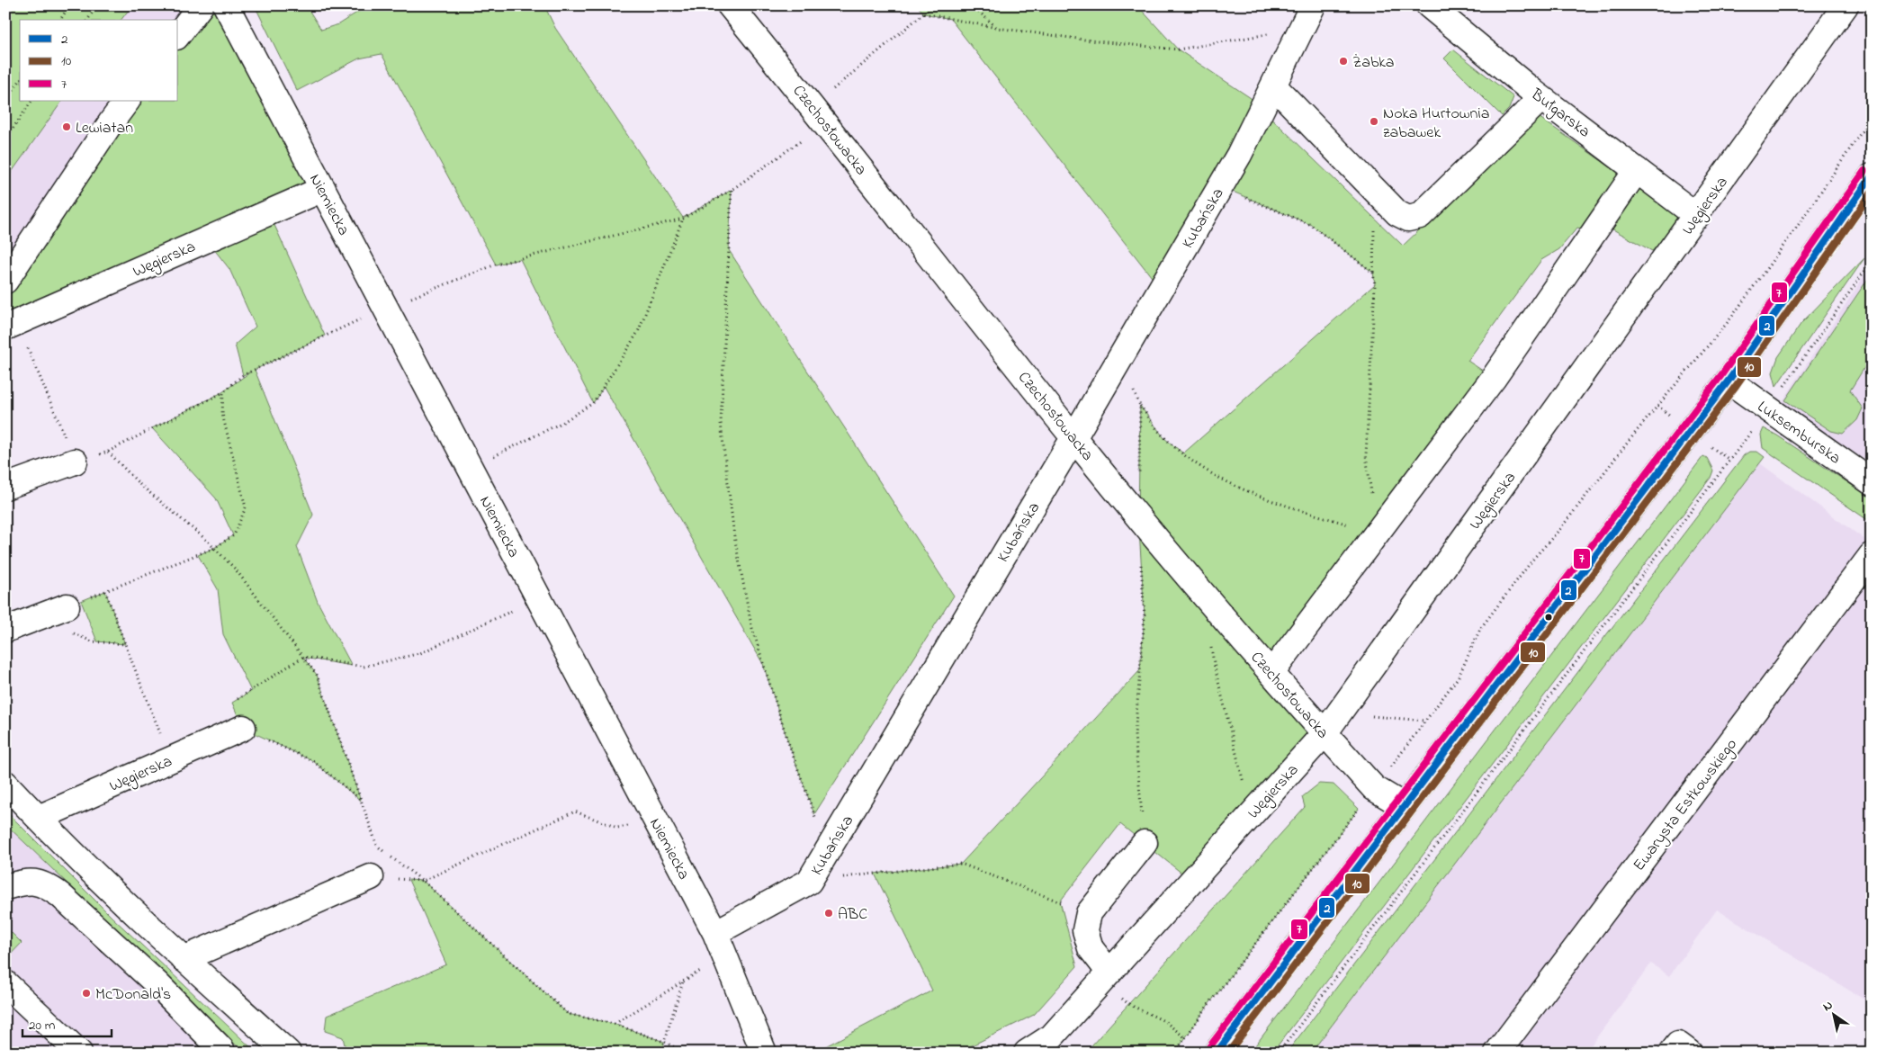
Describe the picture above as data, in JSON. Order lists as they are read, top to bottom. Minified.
{"streets":{"street":["Bułgarska","Czechosłowacka","Niemiecka","Węgierska","Kubańska","Luksemburska","Ewarysta Estkowskiego"]},"crossings":[["Bułgarska","Węgierska"],["Czechosłowacka","Węgierska"],["Czechosłowacka","Kubańska"],["Niemiecka","Węgierska"],["Niemiecka","Kubańska"]],"places":["Żabka","Noka Hurtownia zabawek","Lewiatan","ABC","McDonald's"],"lines":["transit line 7","transit line 2","transit line 10"],"legend":["2","10","7"],"scale_bar":"20 m","north":"top left"}
